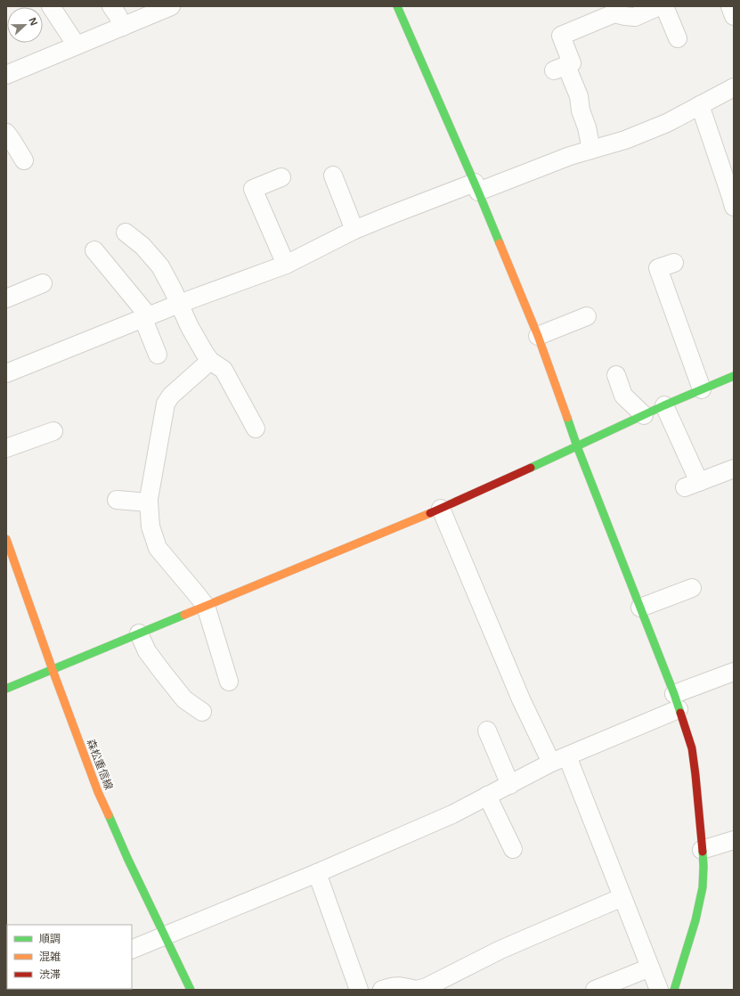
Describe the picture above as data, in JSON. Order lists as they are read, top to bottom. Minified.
{"streets":{"street":["森松重信線"]},"legend":["順調","混雑","渋滞"],"north":"right"}
